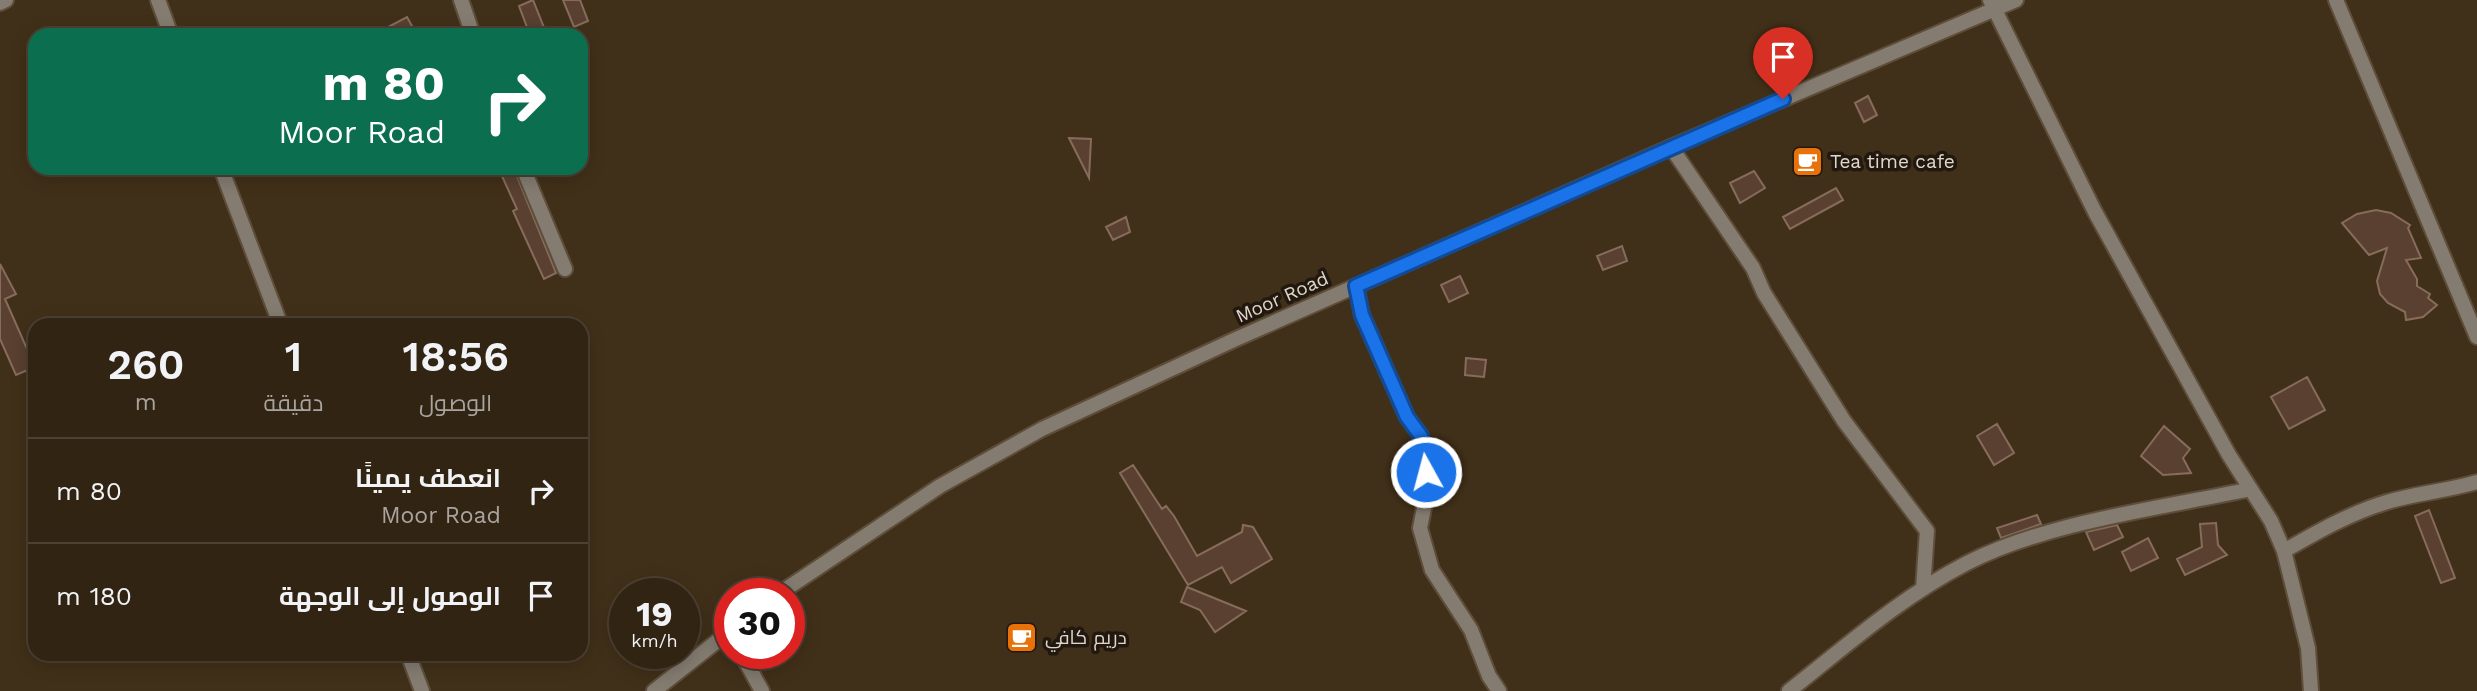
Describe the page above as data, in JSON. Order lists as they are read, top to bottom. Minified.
{"streets":{"street":["Moor Road"]},"places":{"cafe":["Tea time cafe","دريم كافي"]},"page":{"turn":["80 m","Moor Road"],"eta":["18:56","الوصول","1","دقيقة","260","m"],"list":[{"name":"انعطف يمينًا","note":"Moor Road","value":"80 m"},{"name":"الوصول إلى الوجهة","value":"180 m"}],"speed":"19 km/h","limit":"30"}}
